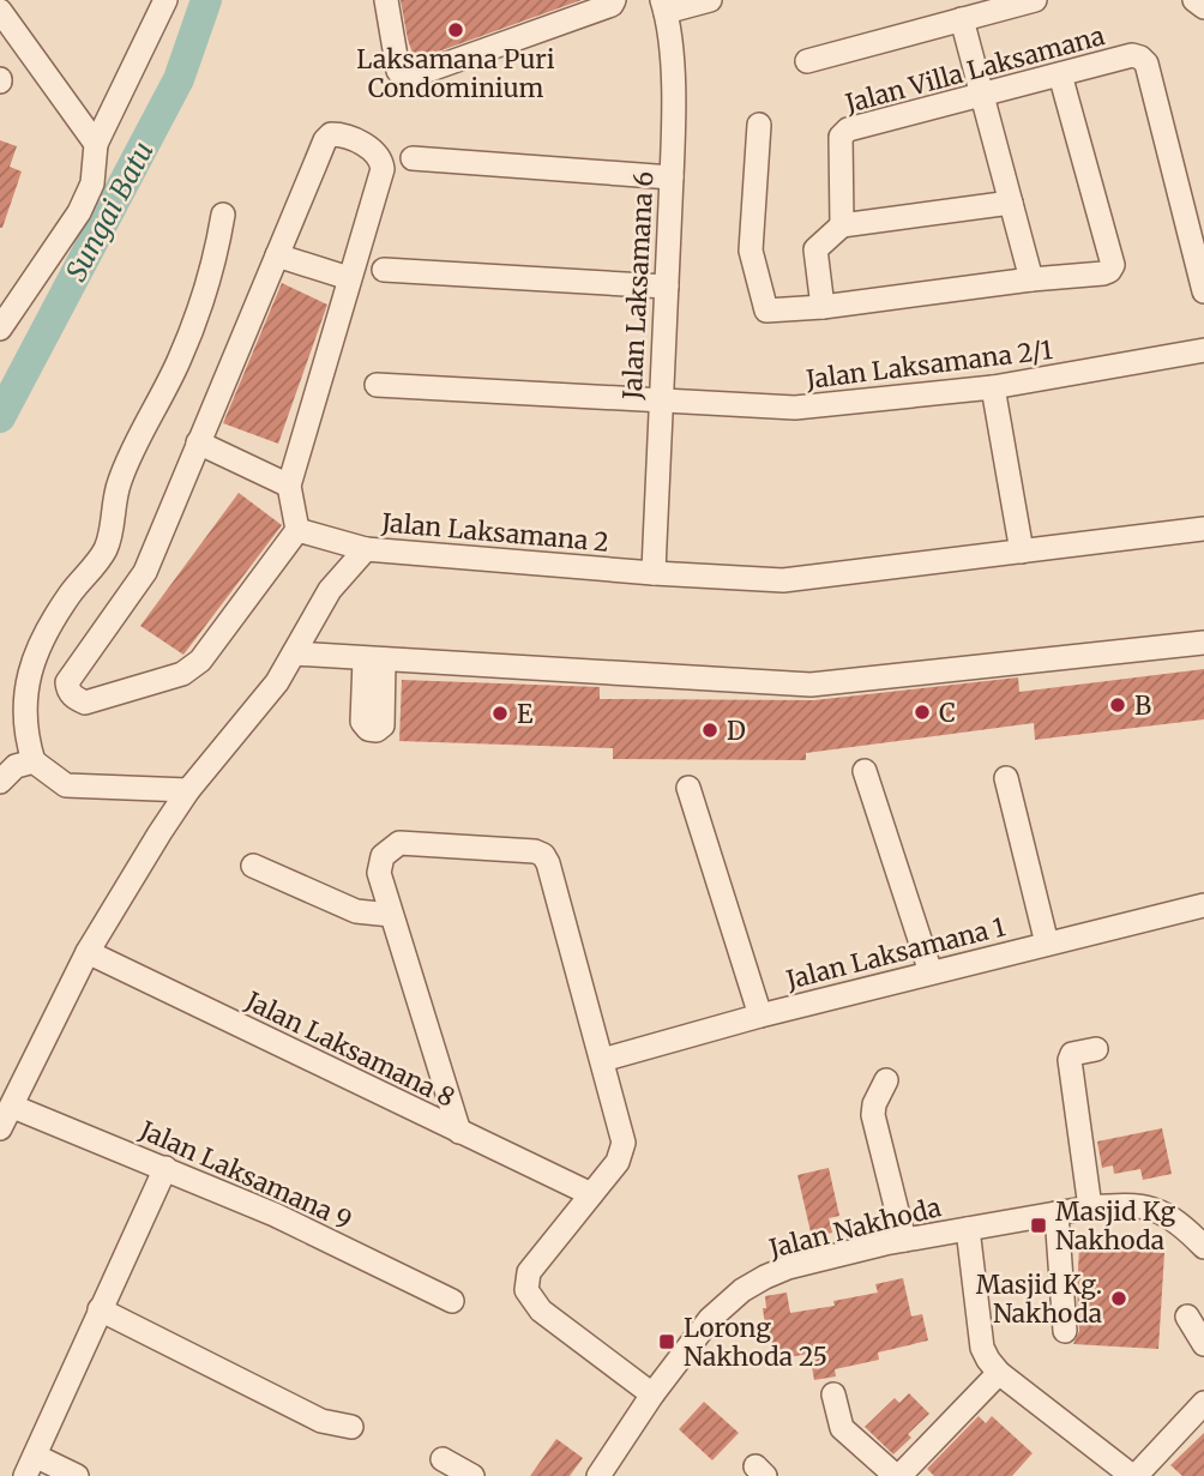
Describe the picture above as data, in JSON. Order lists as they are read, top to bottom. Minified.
{"streets":{"street":["Jalan Villa Laksamana","Jalan Laksamana 6","Jalan Laksamana 2/1","Jalan Laksamana 2","Jalan Laksamana 1","Jalan Laksamana 8","Jalan Laksamana 9","Jalan Nakhoda"]},"crossings":[["Jalan Laksamana 6","Jalan Laksamana 2/1"],["Jalan Laksamana 6","Jalan Laksamana 2"],["Jalan Laksamana 2","Jalan Laksamana 8"],["Jalan Laksamana 2","Jalan Laksamana 9"]],"water":["Sungai Batu"],"places":{"other":["Laksamana Puri Condominium","B","C","E","D","Masjid Kg. Nakhoda"],"transit":["Masjid Kg Nakhoda","Lorong Nakhoda 25"]}}
